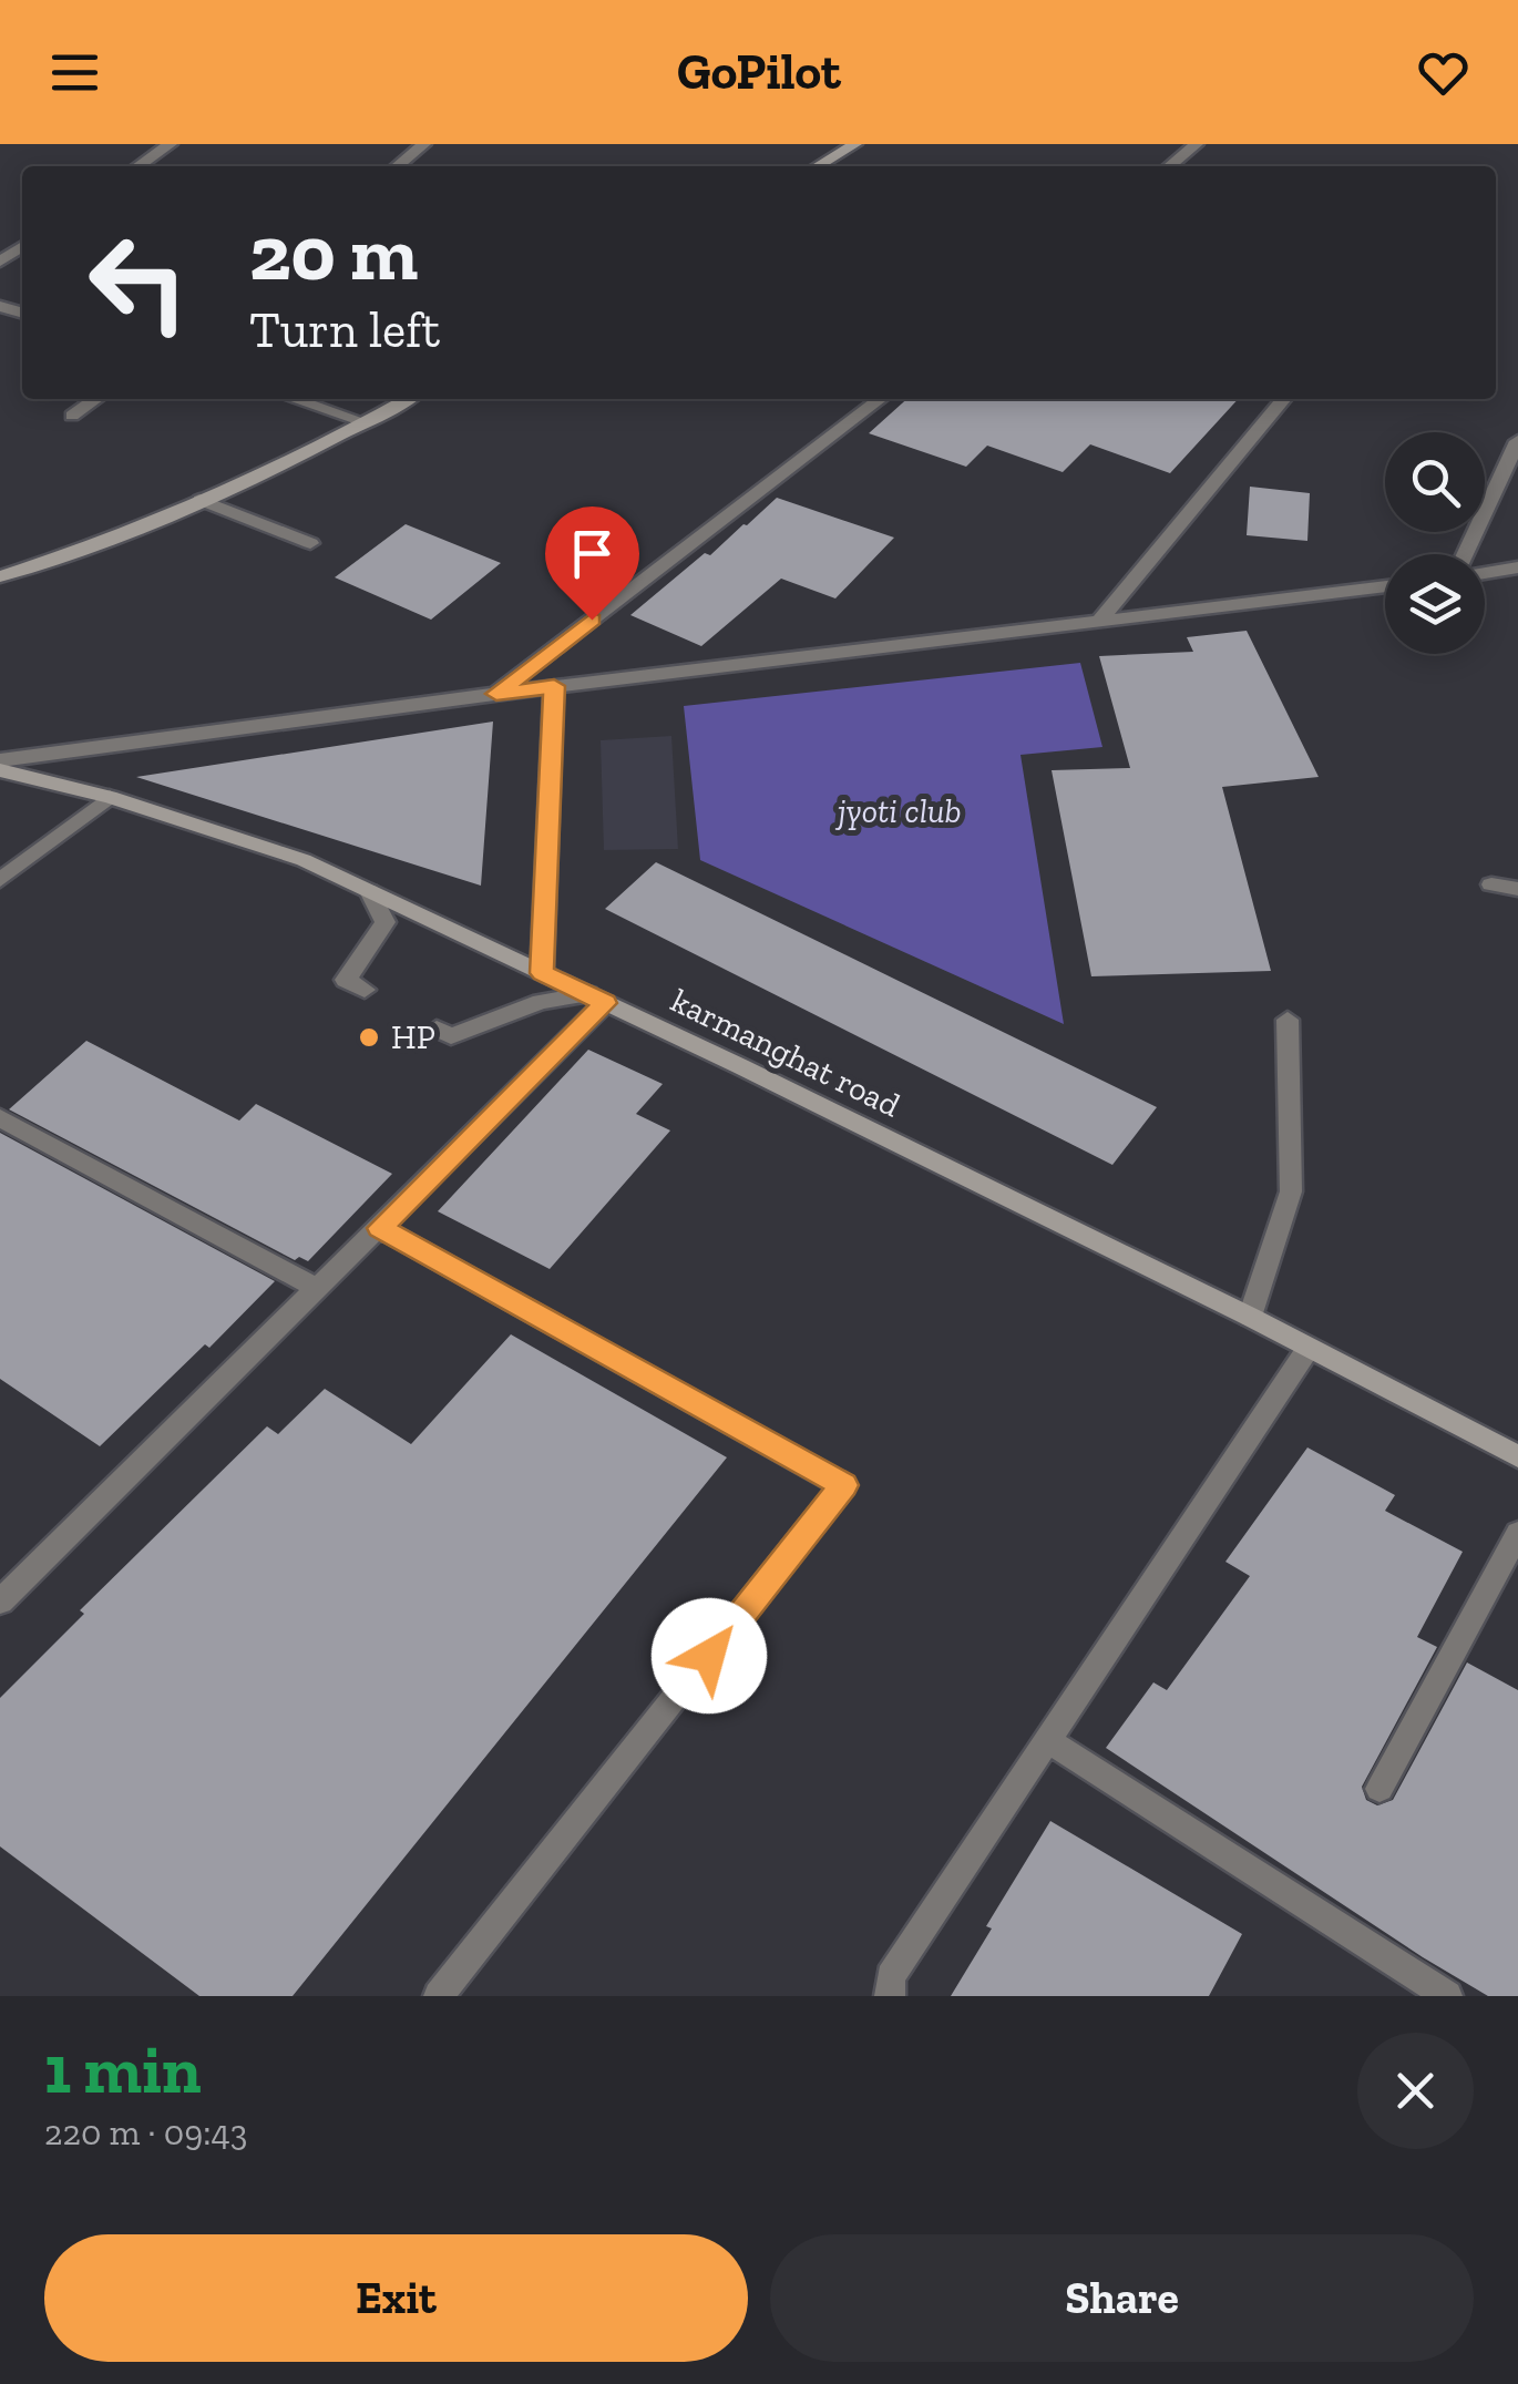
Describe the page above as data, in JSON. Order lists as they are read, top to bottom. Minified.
{"streets":{"main road":["karmanghat road"]},"parks":["jyoti club"],"places":["HP"],"page":{"header":"GoPilot","turn":["20 m","Turn left"],"heading":["1 min","220 m · 09:43"],"buttons":["Exit","Share"]}}
